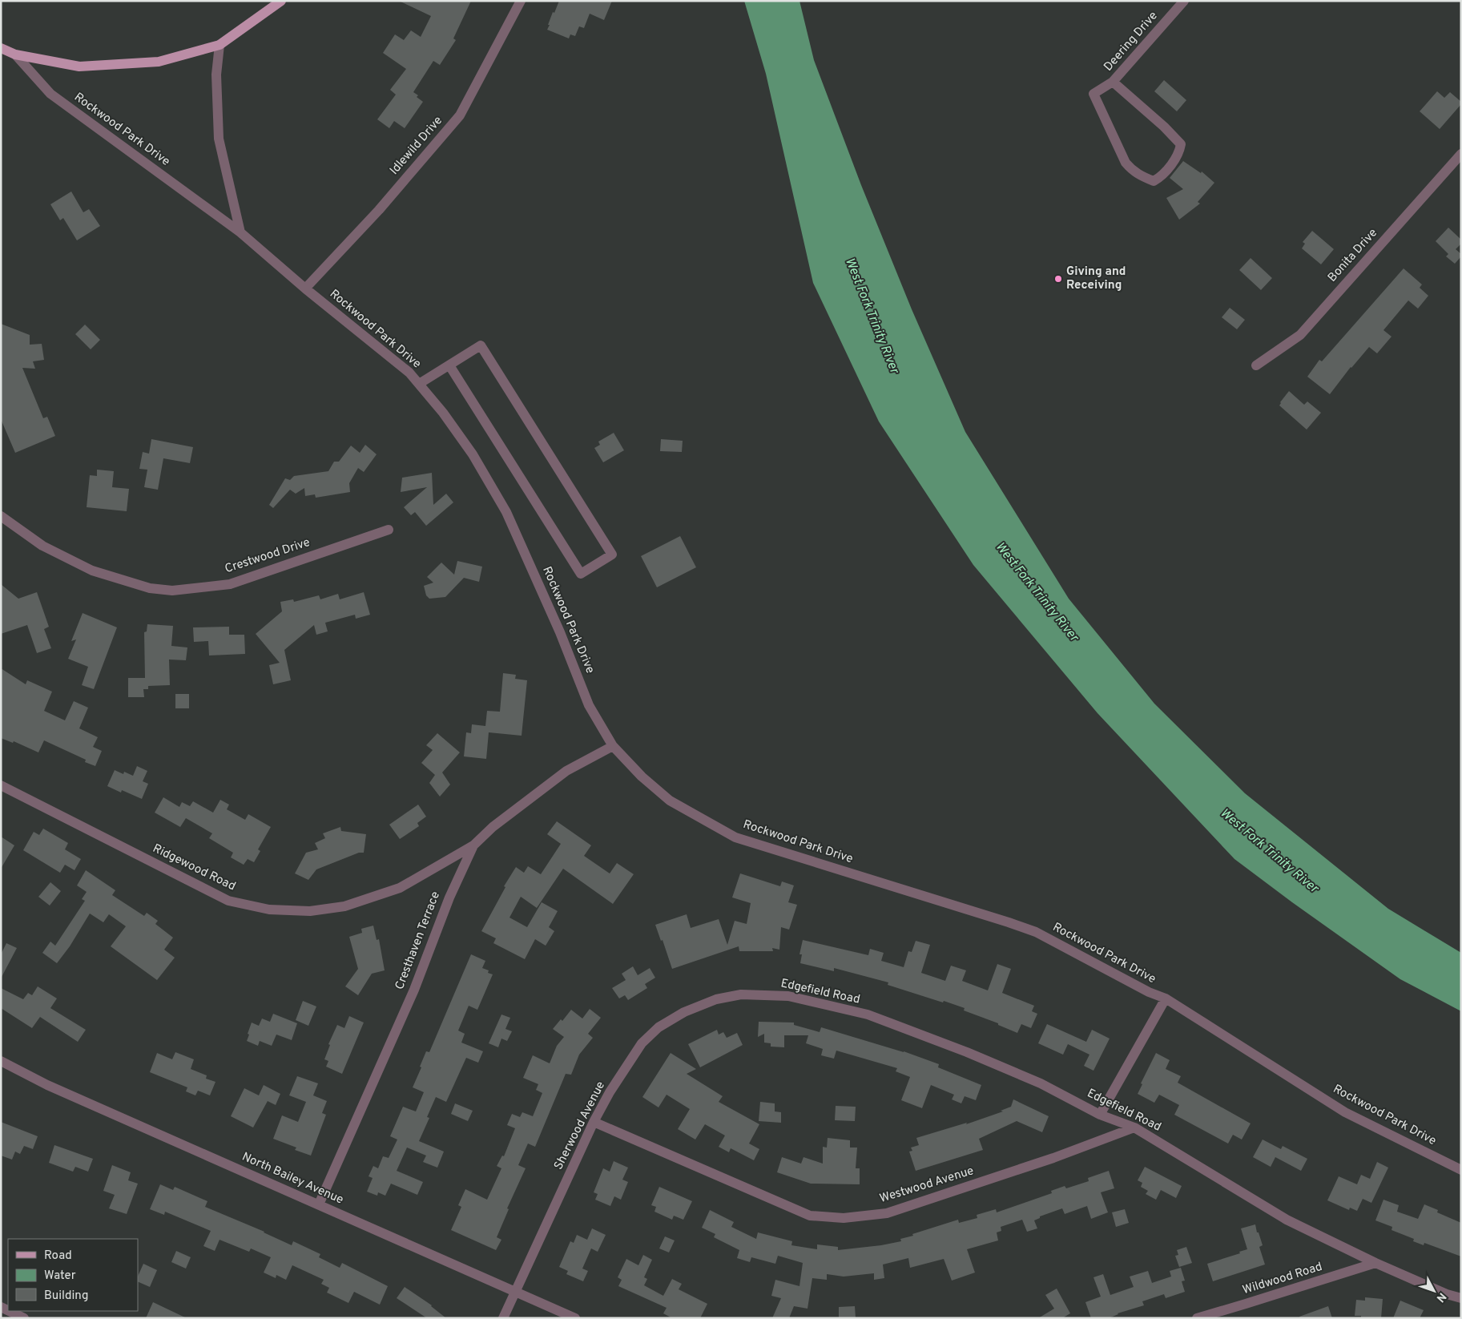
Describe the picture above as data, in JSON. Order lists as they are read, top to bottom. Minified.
{"streets":{"street":["Deering Drive","Rockwood Park Drive","Idlewild Drive","Bonita Drive","Crestwood Drive","Ridgewood Road","Cresthaven Terrace","Edgefield Road","Sherwood Avenue","North Bailey Avenue","Westwood Avenue","Wildwood Road"]},"crossings":[["Rockwood Park Drive","Idlewild Drive"],["Rockwood Park Drive","Cresthaven Terrace"],["Ridgewood Road","Cresthaven Terrace"],["Cresthaven Terrace","North Bailey Avenue"],["Edgefield Road","Sherwood Avenue"],["Edgefield Road","Westwood Avenue"],["Edgefield Road","Wildwood Road"],["Sherwood Avenue","North Bailey Avenue"],["Sherwood Avenue","Westwood Avenue"]],"water":["West Fork Trinity River"],"places":["Giving and Receiving"],"legend":["Road","Water","Building"],"north":"bottom right"}
